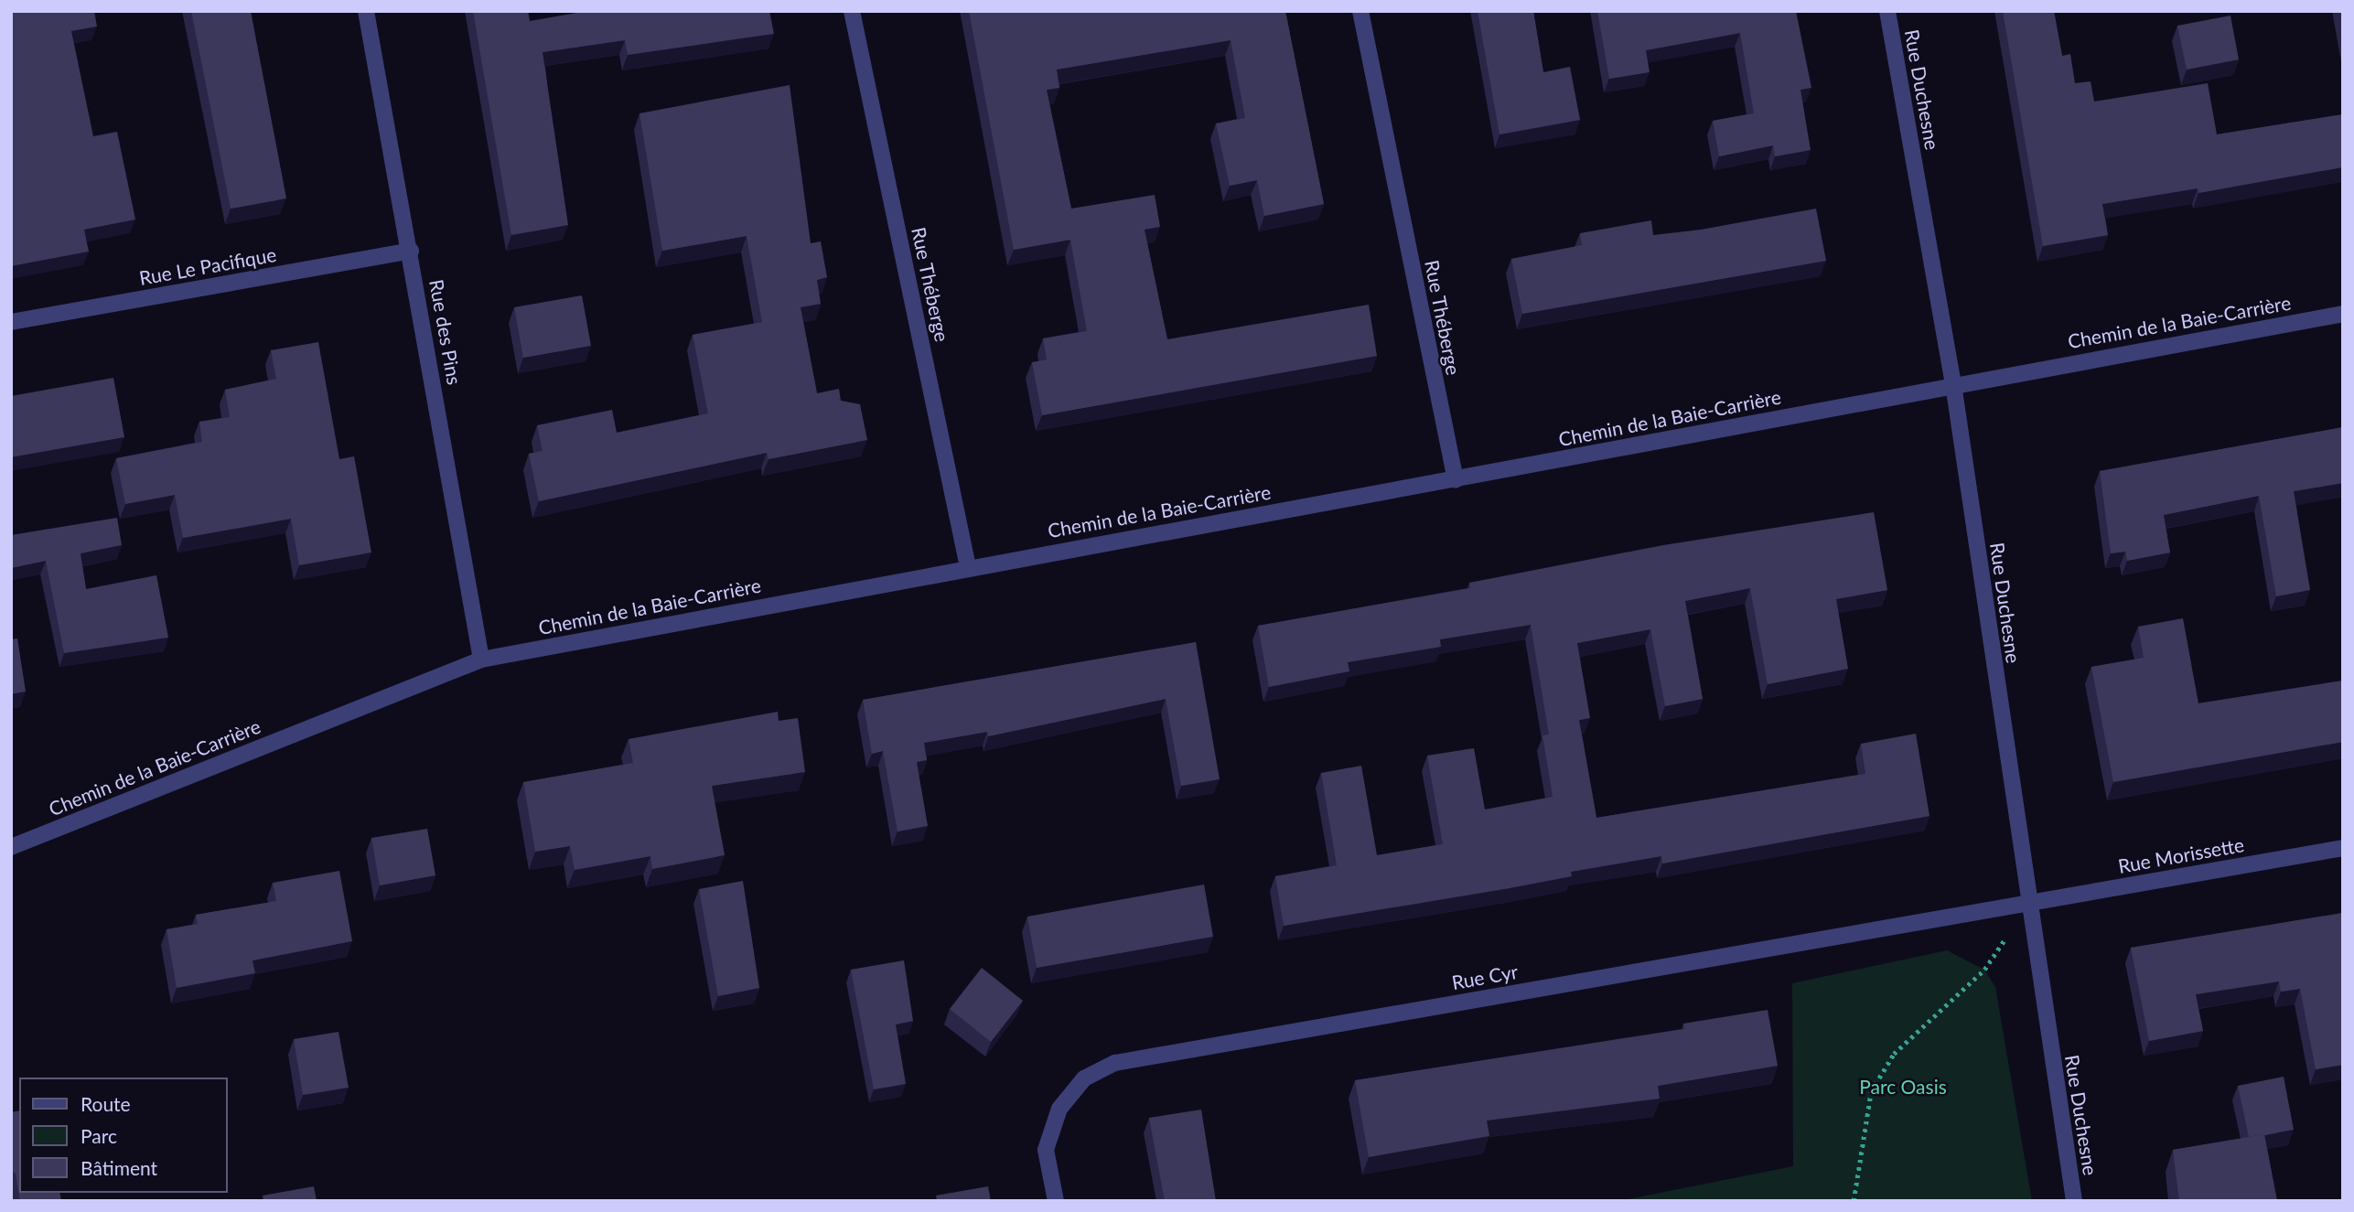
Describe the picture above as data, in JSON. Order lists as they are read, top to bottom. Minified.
{"streets":{"street":["Rue Duchesne","Rue Le Pacifique","Rue Théberge","Chemin de la Baie-Carrière","Rue des Pins","Rue Morissette","Rue Cyr"]},"crossings":[["Rue Duchesne","Chemin de la Baie-Carrière"],["Rue Duchesne","Rue Morissette"],["Rue Duchesne","Rue Cyr"],["Rue Le Pacifique","Rue des Pins"],["Rue Théberge","Chemin de la Baie-Carrière"],["Chemin de la Baie-Carrière","Rue des Pins"],["Rue Morissette","Rue Cyr"]],"parks":["Parc Oasis"],"legend":["Route","Parc","Bâtiment"]}
